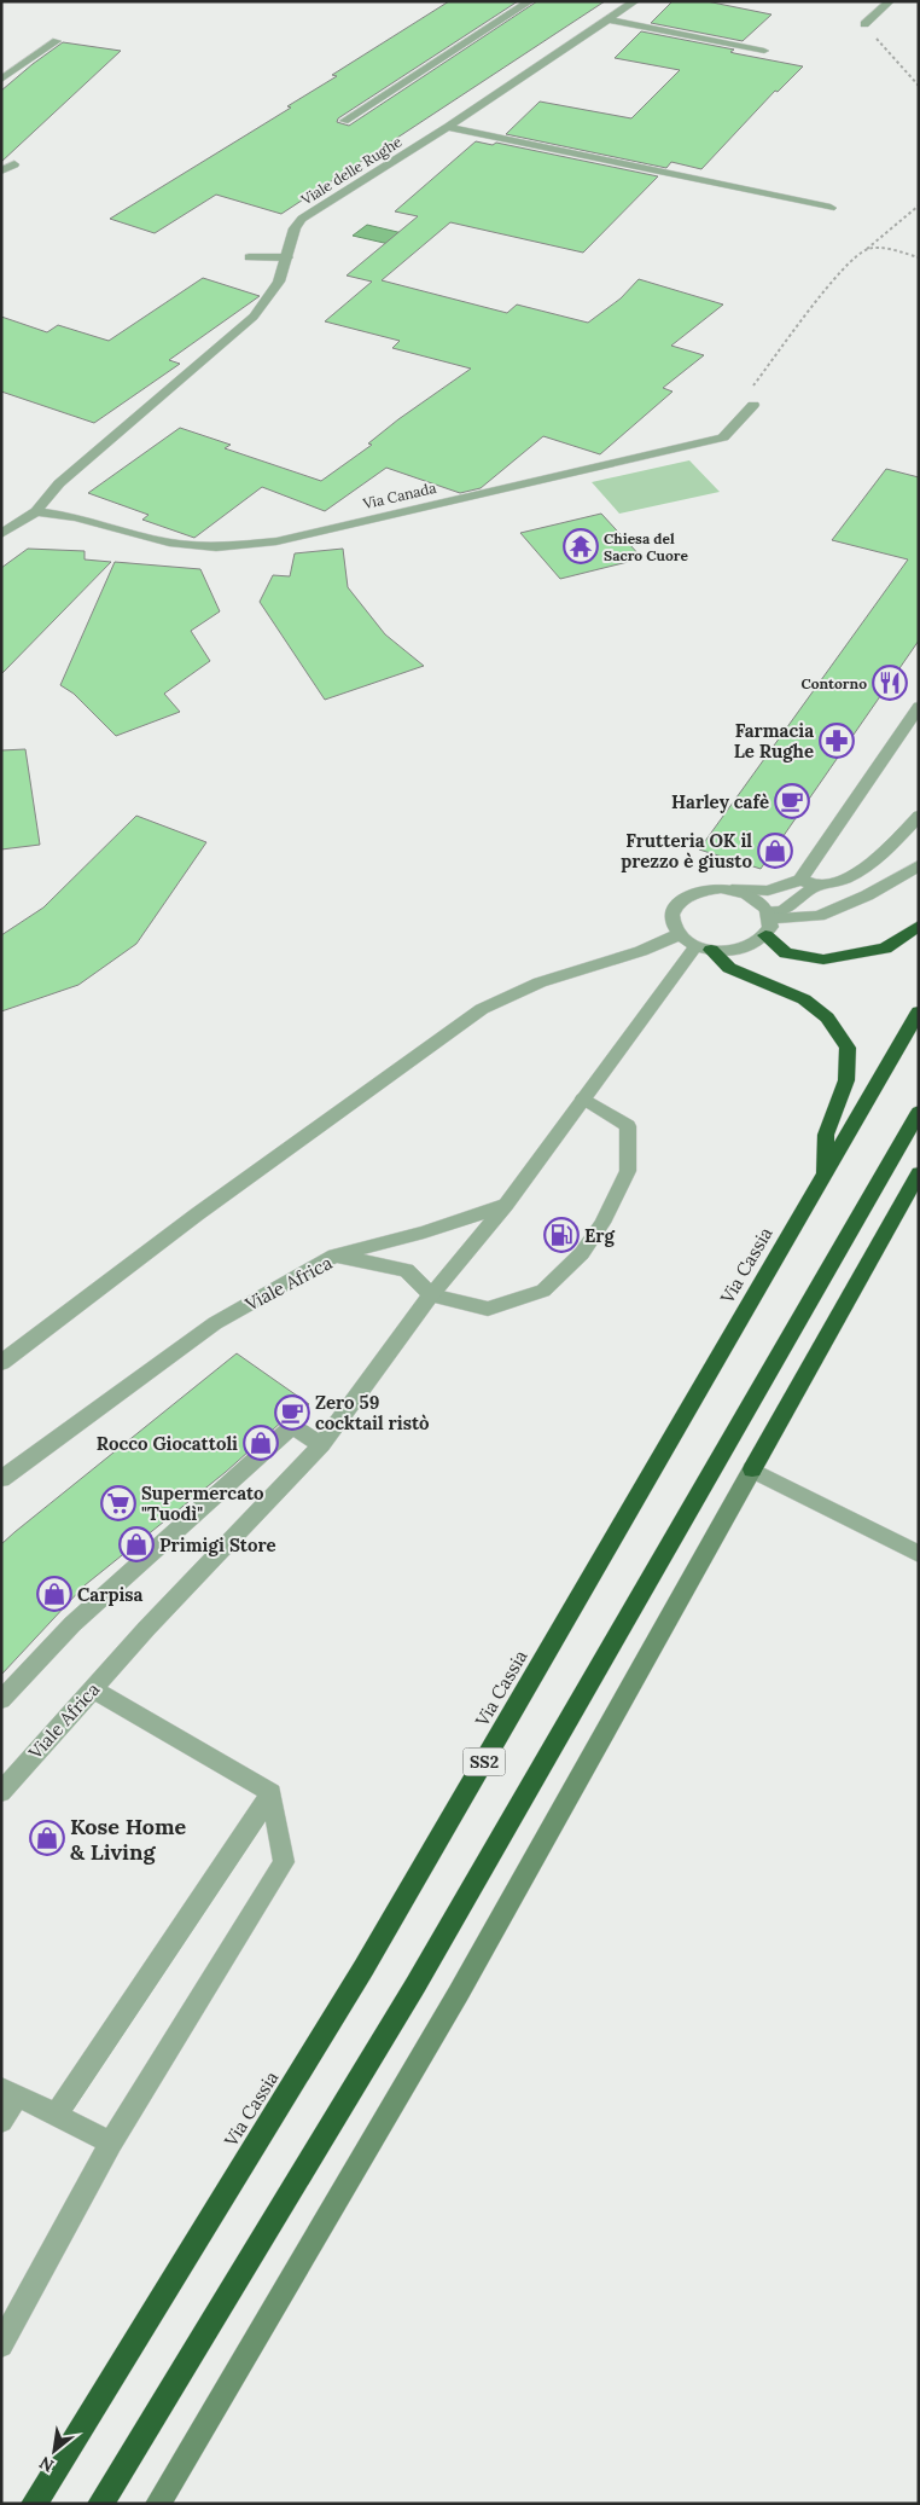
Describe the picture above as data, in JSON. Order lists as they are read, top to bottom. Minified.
{"streets":{"highway":["Via Cassia","SS2"],"street":["Viale delle Rughe","Via Canada","Viale Africa"]},"crossings":[["Viale delle Rughe","Via Canada"]],"places":{"temple":["Chiesa del Sacro Cuore"],"restaurant":["Contorno"],"pharmacy":["Farmacia Le Rughe"],"cafe":["Harley cafè","Zero 59 cocktail ristò"],"shop":["Frutteria OK il prezzo è giusto","Rocco Giocattoli","Primigi Store","Carpisa","Kose Home & Living"],"fuel station":["Erg"],"supermarket":["Supermercato \"Tuodì\""]},"north":"bottom left"}
